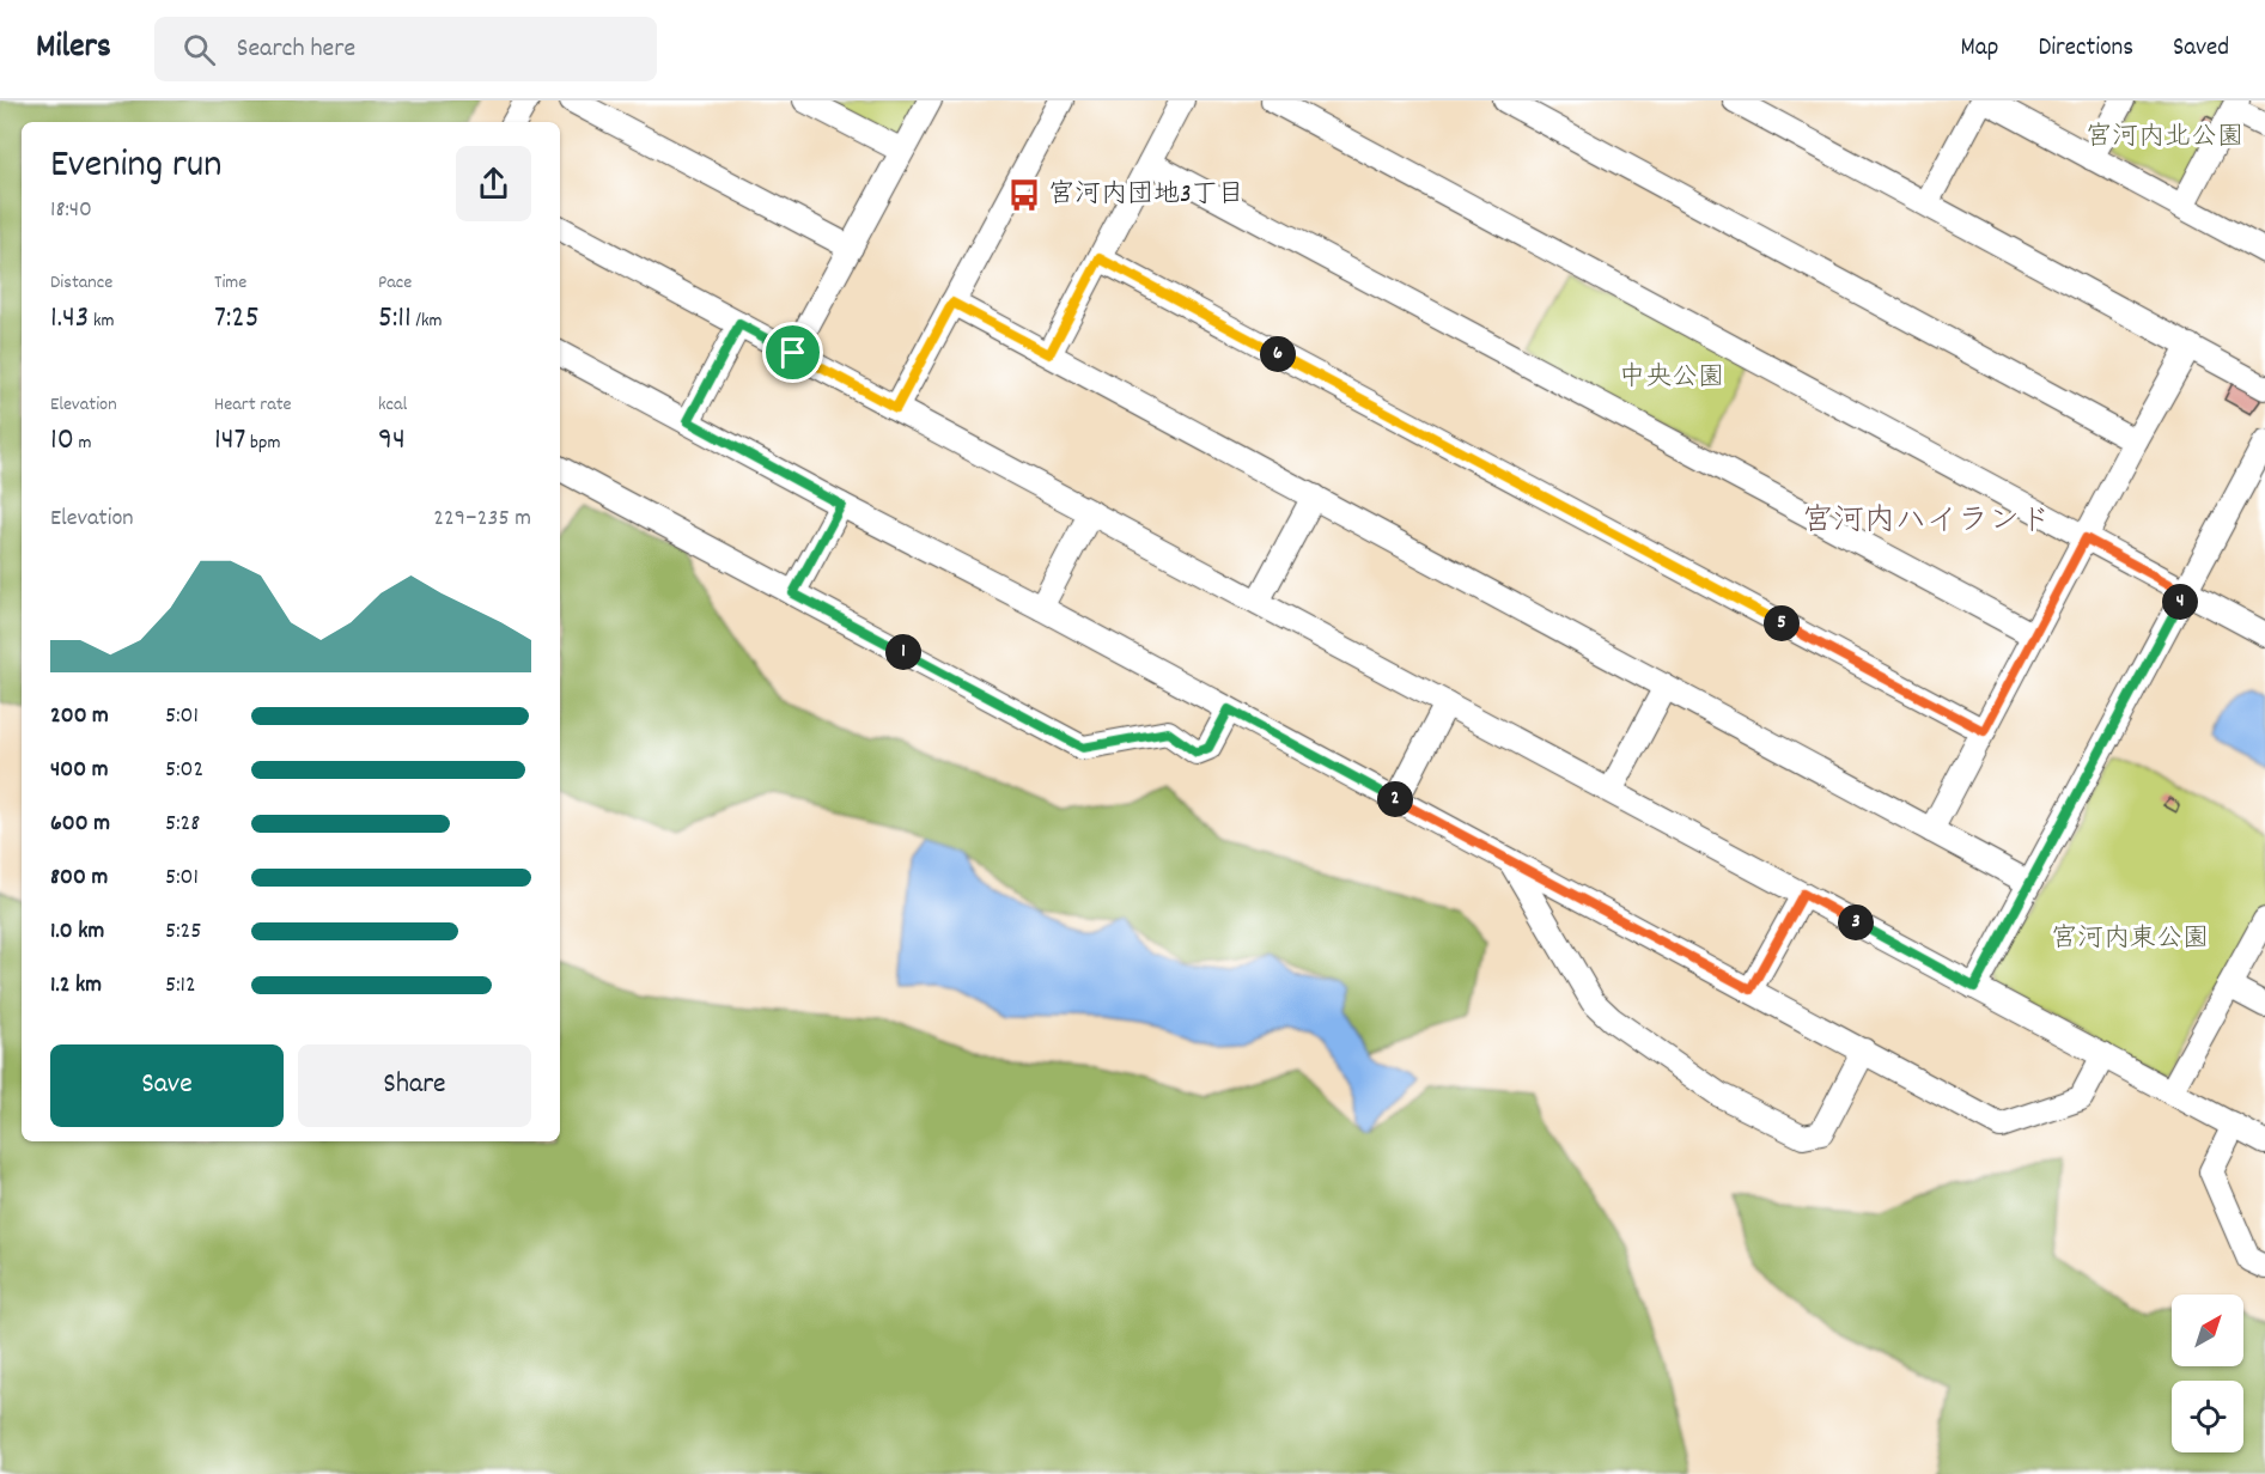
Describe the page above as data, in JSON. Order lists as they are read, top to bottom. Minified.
{"districts":["宮河内ハイランド"],"parks":["宮河内北公園","中央公園","宮河内東公園"],"places":{"bus stop":["宮河内団地3丁目"]},"north":"top right","page":{"header":"Milers","search":"Search here","nav":["Map","Directions","Saved"],"heading":["Evening run","18:40"],"stats":[["Distance","1.43 km"],["Time","7:25"],["Pace","5:11 /km"],["Elevation","10 m"],["Heart rate","147 bpm"],["kcal","94"]],"pins":["6","4","5","1","2","3"],"chart":["Elevation","229–235 m"],"list":[{"name":"200 m","note":"5:01"},{"name":"400 m","note":"5:02"},{"name":"600 m","note":"5:28"},{"name":"800 m","note":"5:01"},{"name":"1.0 km","note":"5:25"},{"name":"1.2 km","note":"5:12"}],"buttons":["Save","Share"]}}
